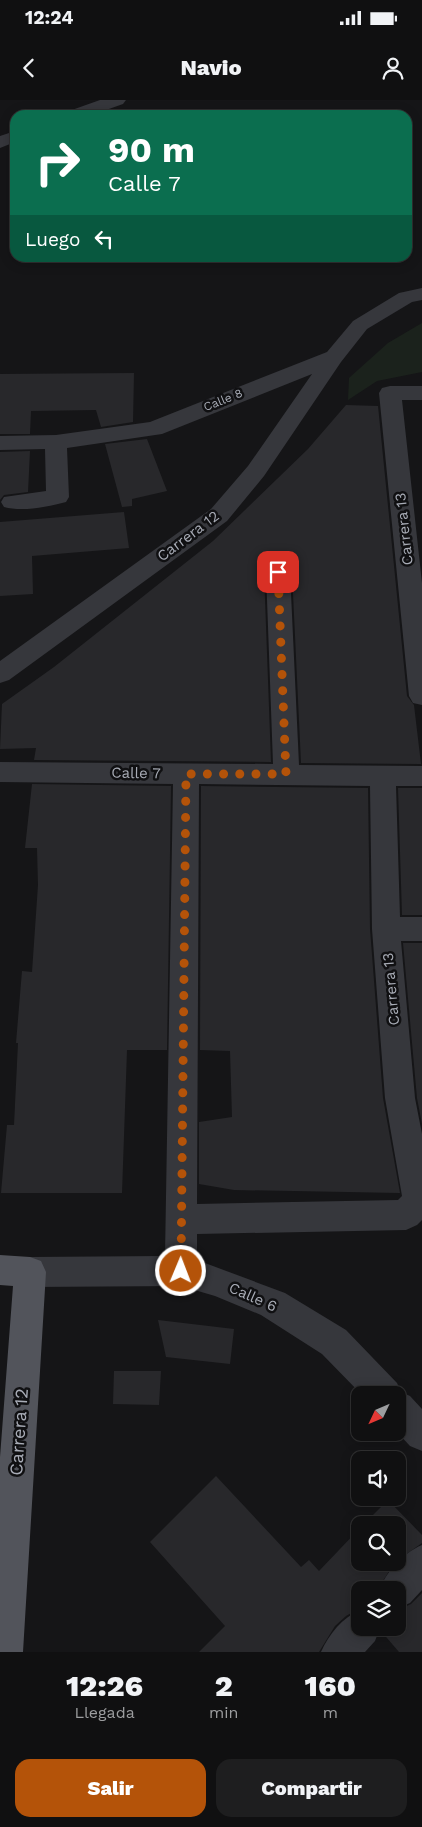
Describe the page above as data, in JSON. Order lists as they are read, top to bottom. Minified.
{"streets":{"main road":["Carrera 12"],"street":["Calle 8","Carrera 13","Calle 7","Calle 6"]},"crossings":[["Calle 8","Carrera 12"],["Carrera 13","Calle 7"],["Carrera 12","Calle 6"]],"north":"bottom left","page":{"status":"12:24","header":"Navio","turn":["90 m","Calle 7"],"then":"Luego","eta":["12:26","Llegada","2","min","160","m"],"buttons":["Salir","Compartir"]}}
